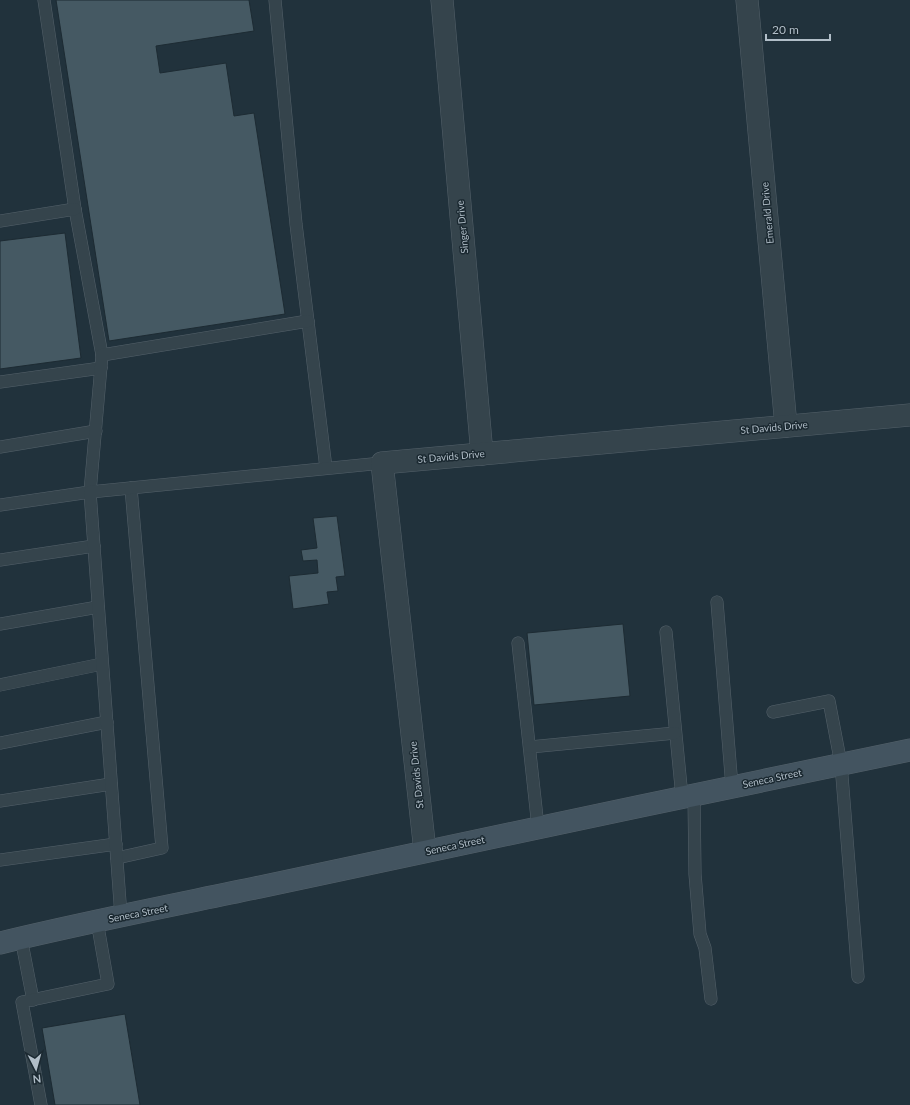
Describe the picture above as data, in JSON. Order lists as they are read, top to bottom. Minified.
{"streets":{"street":["Emerald Drive","Singer Drive","St Davids Drive","Seneca Street"]},"crossings":[["Emerald Drive","St Davids Drive"],["Singer Drive","St Davids Drive"],["St Davids Drive","Seneca Street"]],"scale_bar":"20 m","north":"bottom"}
